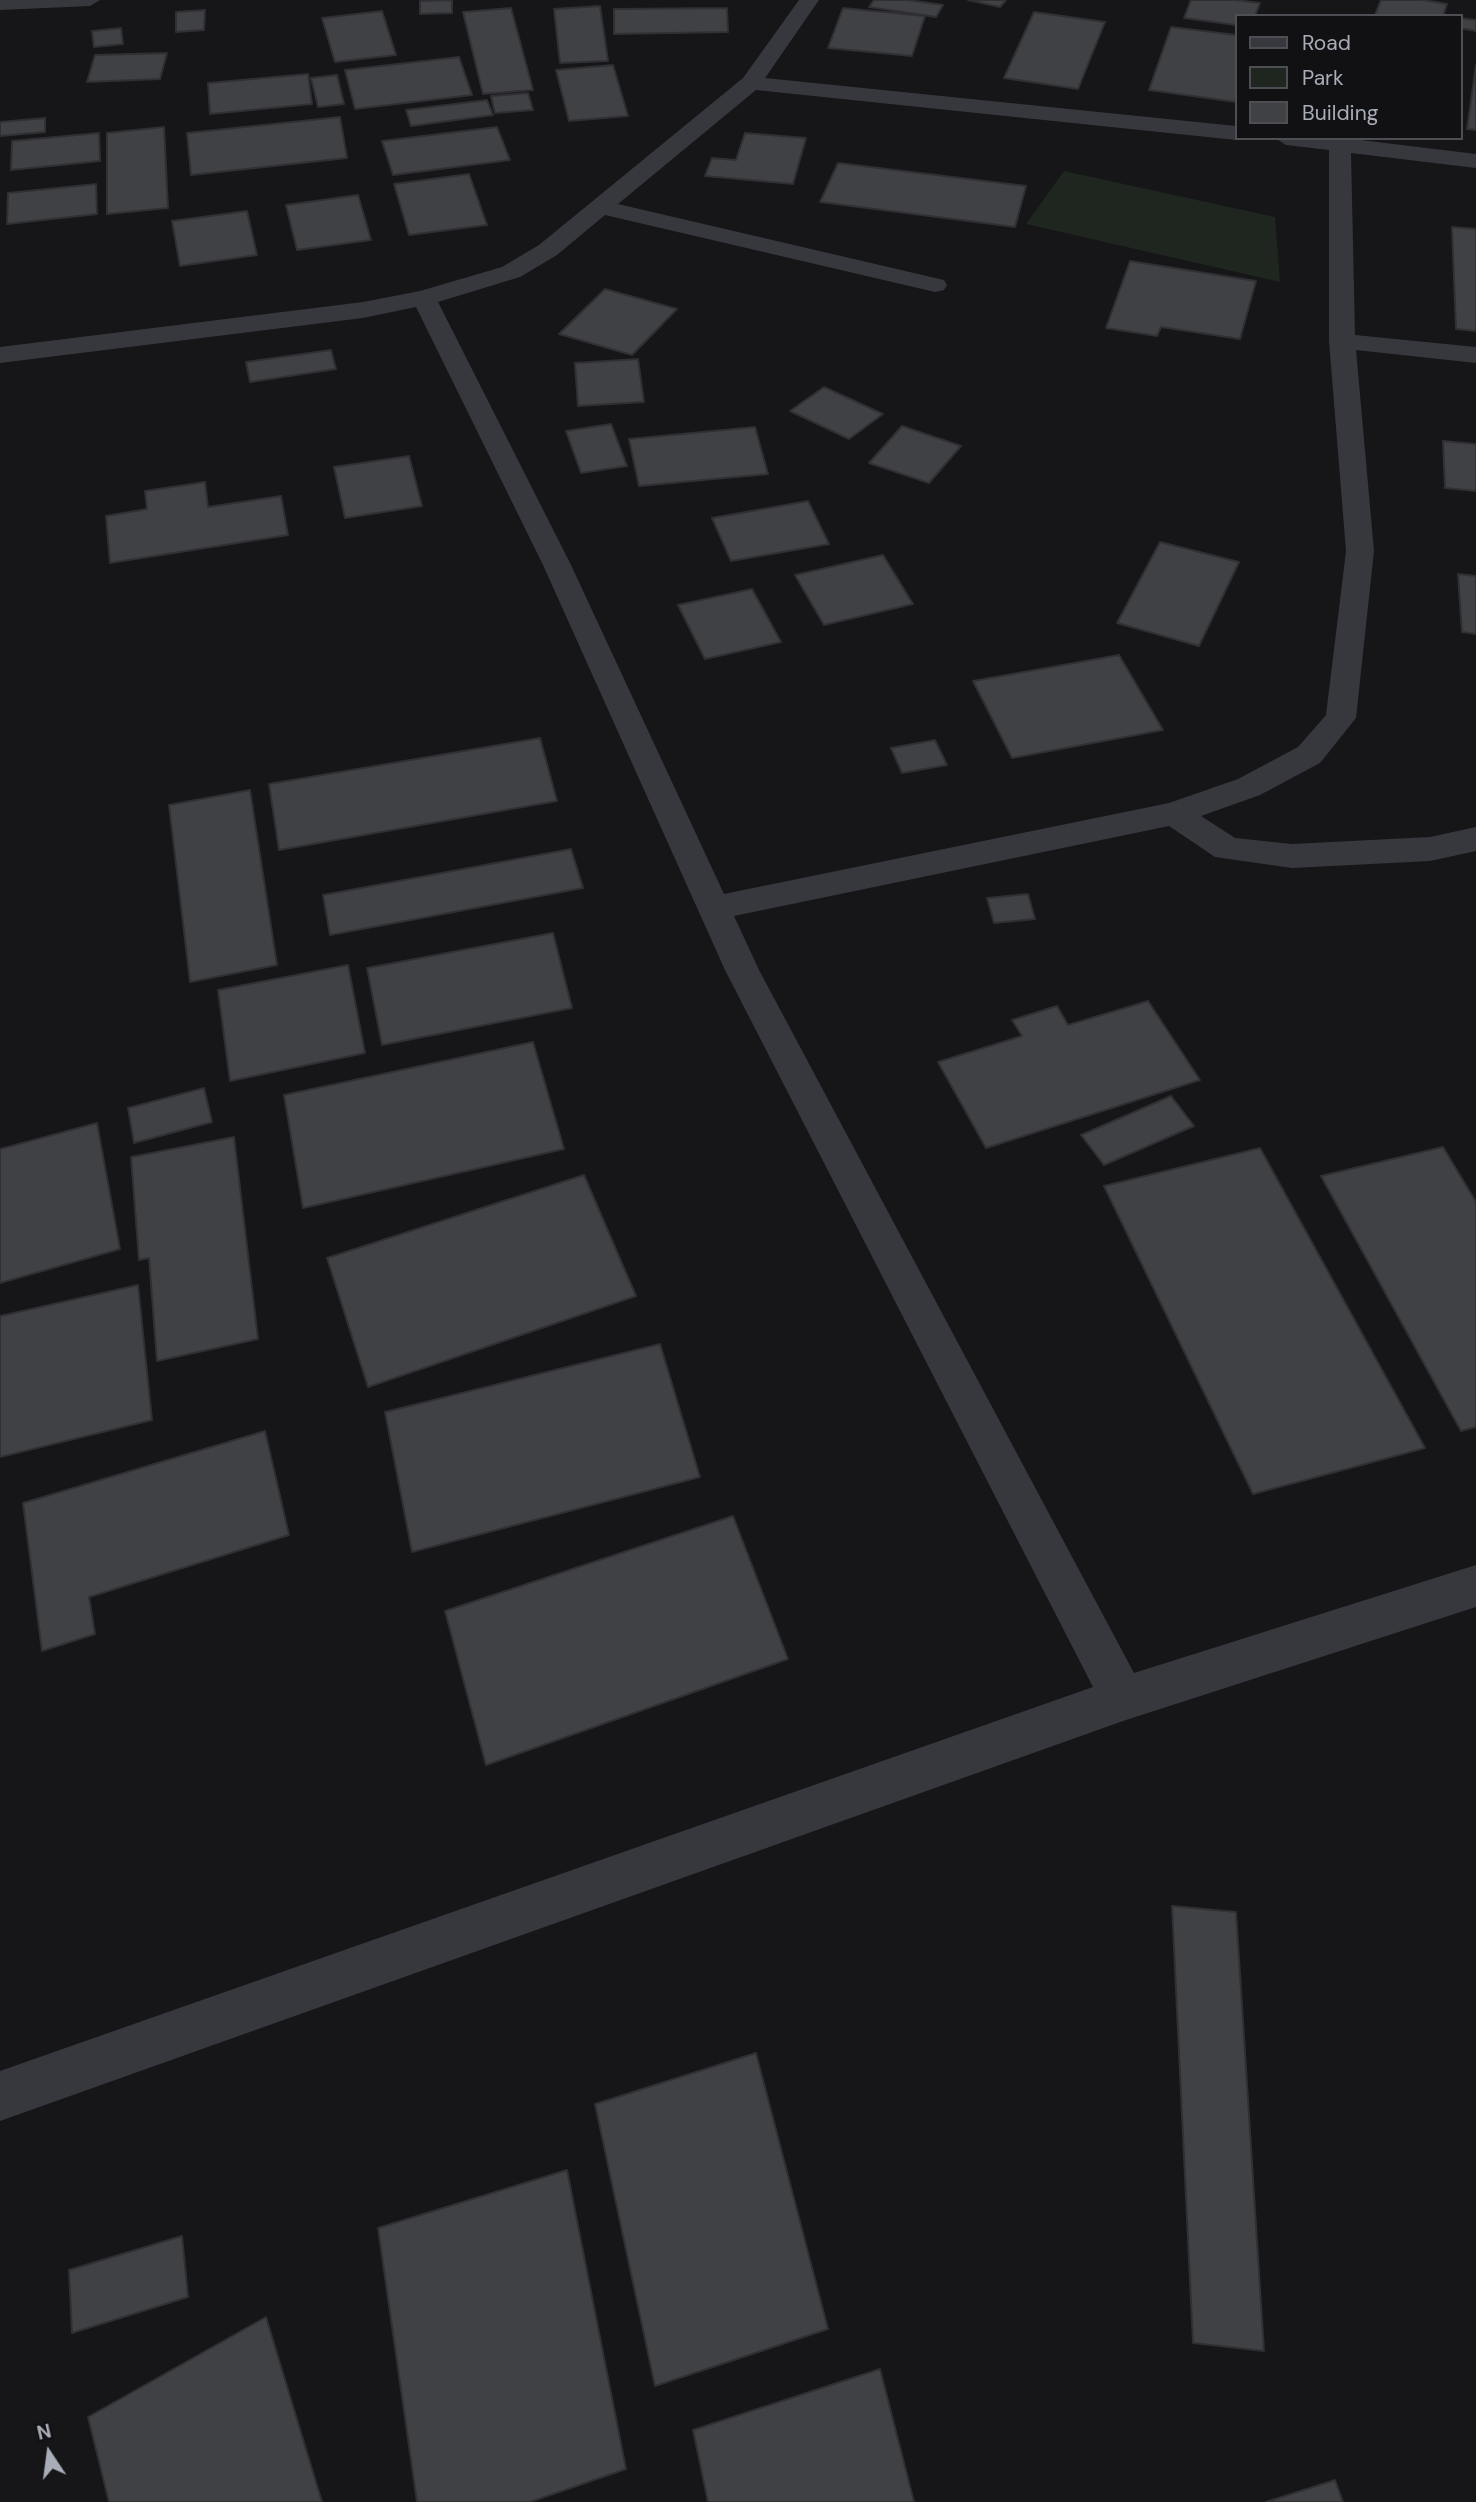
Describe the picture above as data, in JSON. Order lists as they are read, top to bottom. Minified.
{"legend":["Road","Park","Building"],"north":"top"}
